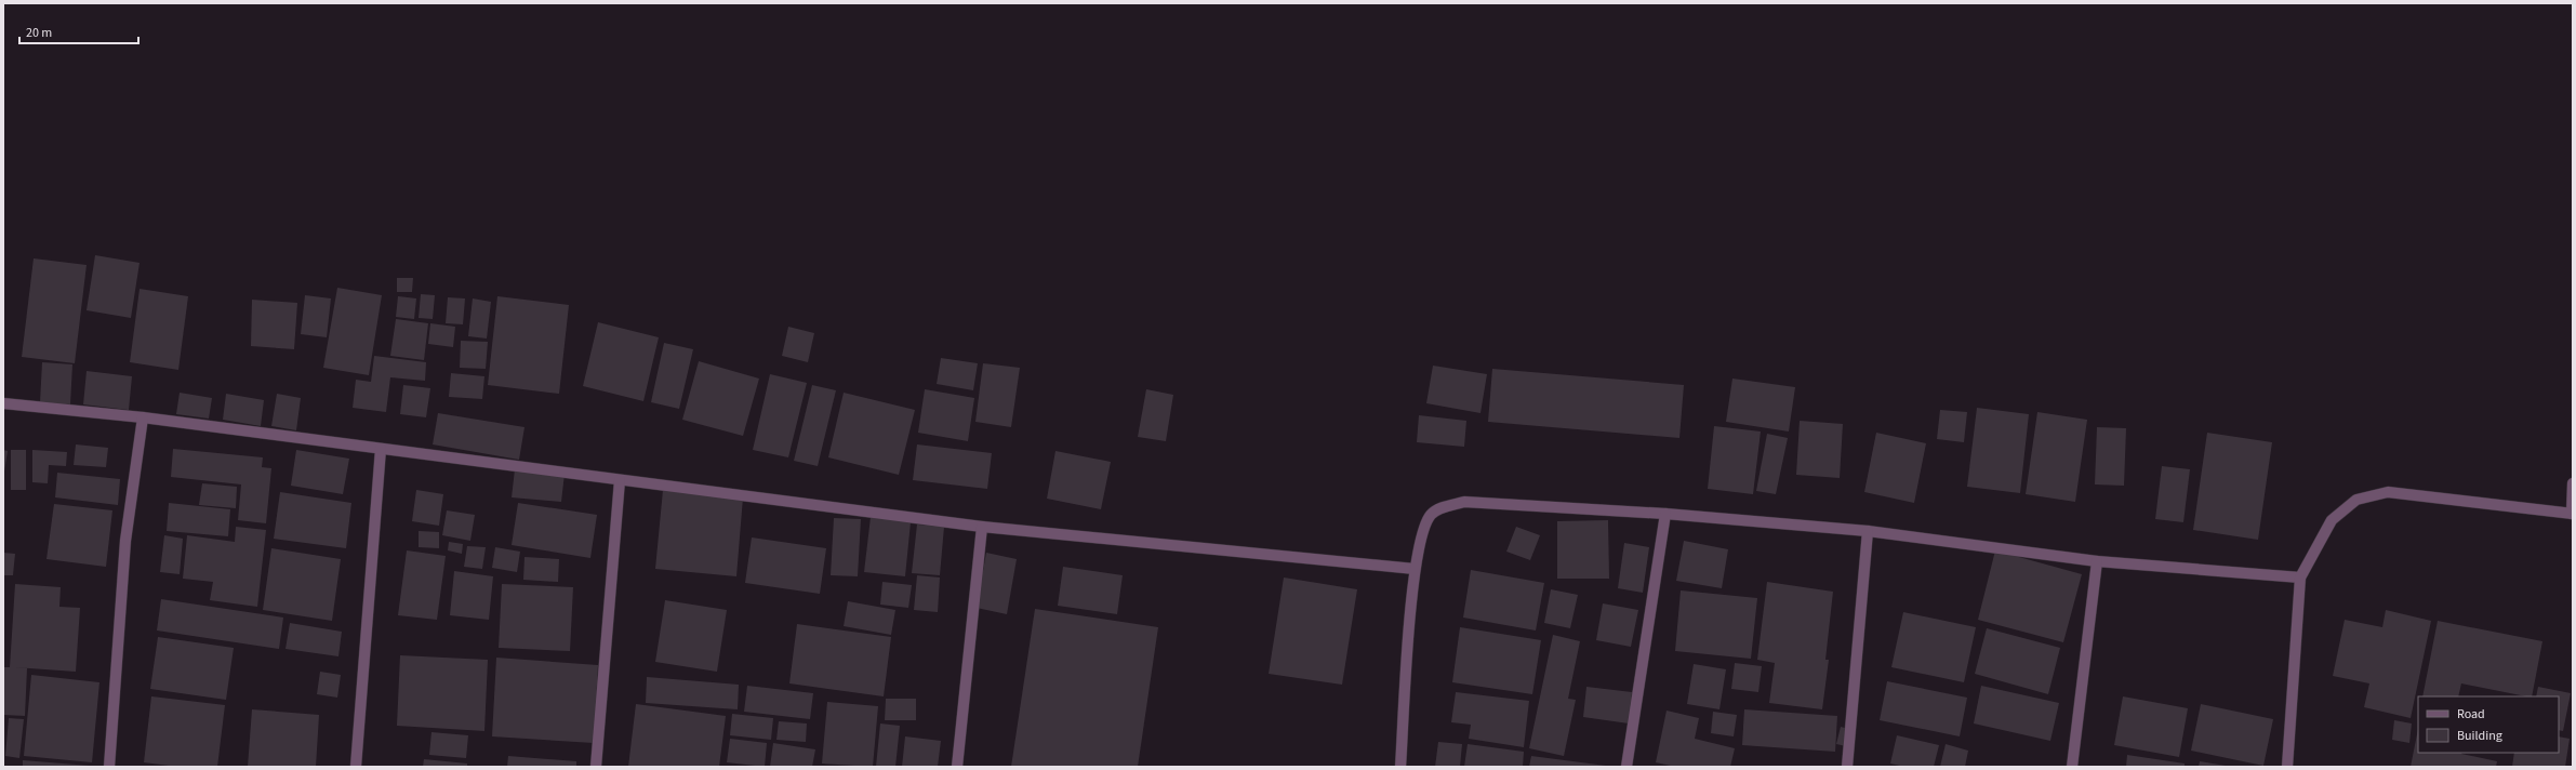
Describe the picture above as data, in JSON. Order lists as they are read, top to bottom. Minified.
{"legend":["Road","Building"],"scale_bar":"20 m"}
